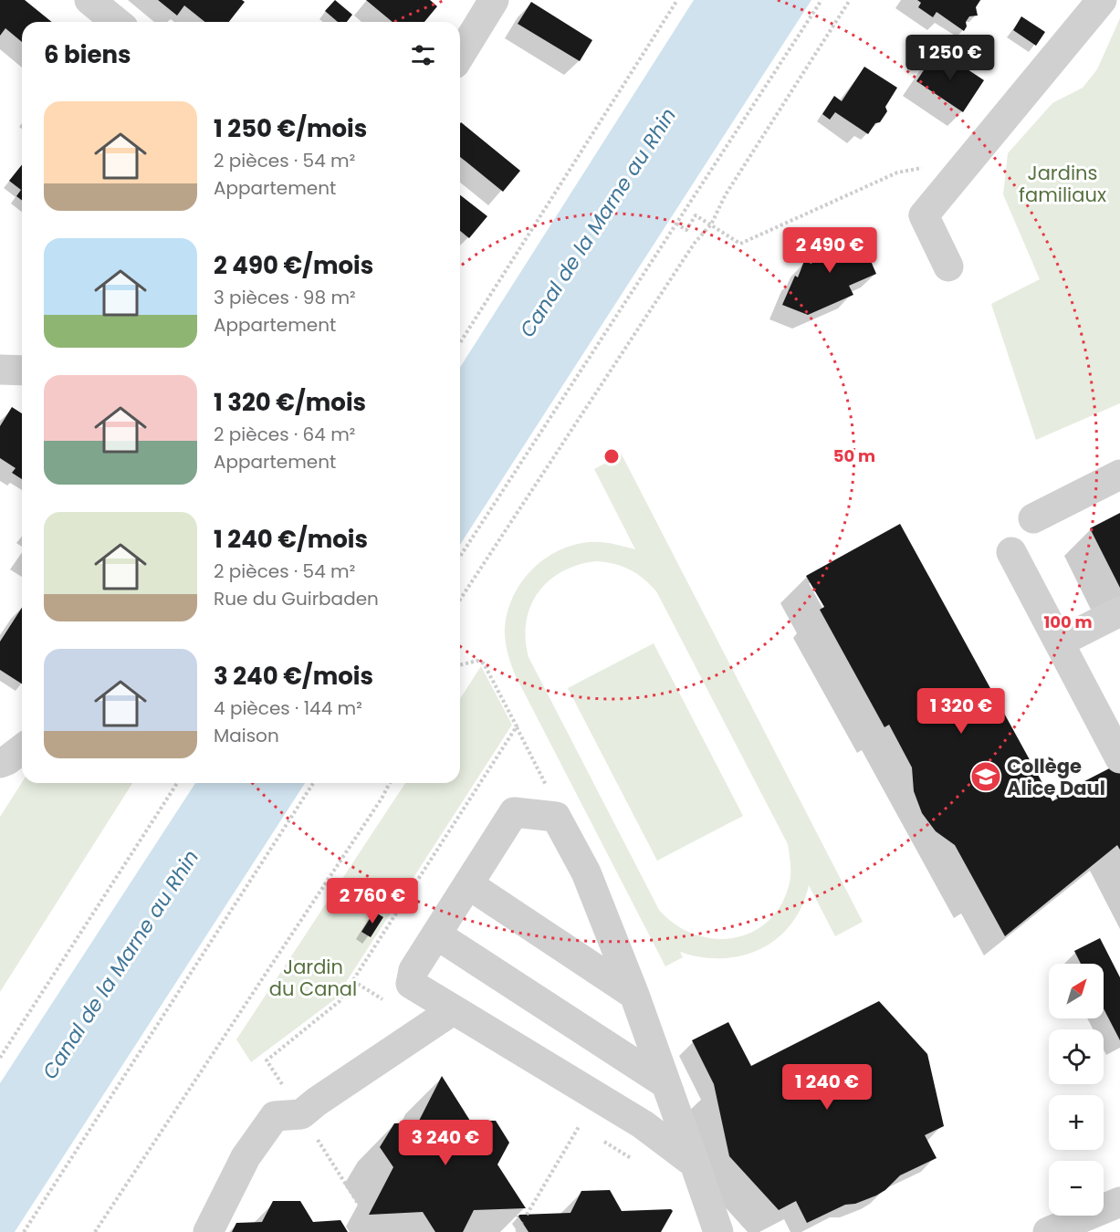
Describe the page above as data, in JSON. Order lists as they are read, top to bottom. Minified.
{"water":["Canal de la Marne au Rhin"],"parks":["Jardins familiaux","Jardin du Canal"],"places":{"school or university":["Collège Alice Daul"]},"north":"top right","page":{"heading":"6 biens","price":["1 250 €","2 490 €","1 320 €","2 760 €","1 240 €","3 240 €"],"list":[{"name":"1 250 €/mois","note":"2 pièces · 54 m² · Appartement"},{"name":"2 490 €/mois","note":"3 pièces · 98 m² · Appartement"},{"name":"1 320 €/mois","note":"2 pièces · 64 m² · Appartement"},{"name":"1 240 €/mois","note":"2 pièces · 54 m² · Rue du Guirbaden"},{"name":"3 240 €/mois","note":"4 pièces · 144 m² · Maison"}],"map_buttons":["+","−"]},"rings":["50 m","100 m"]}
